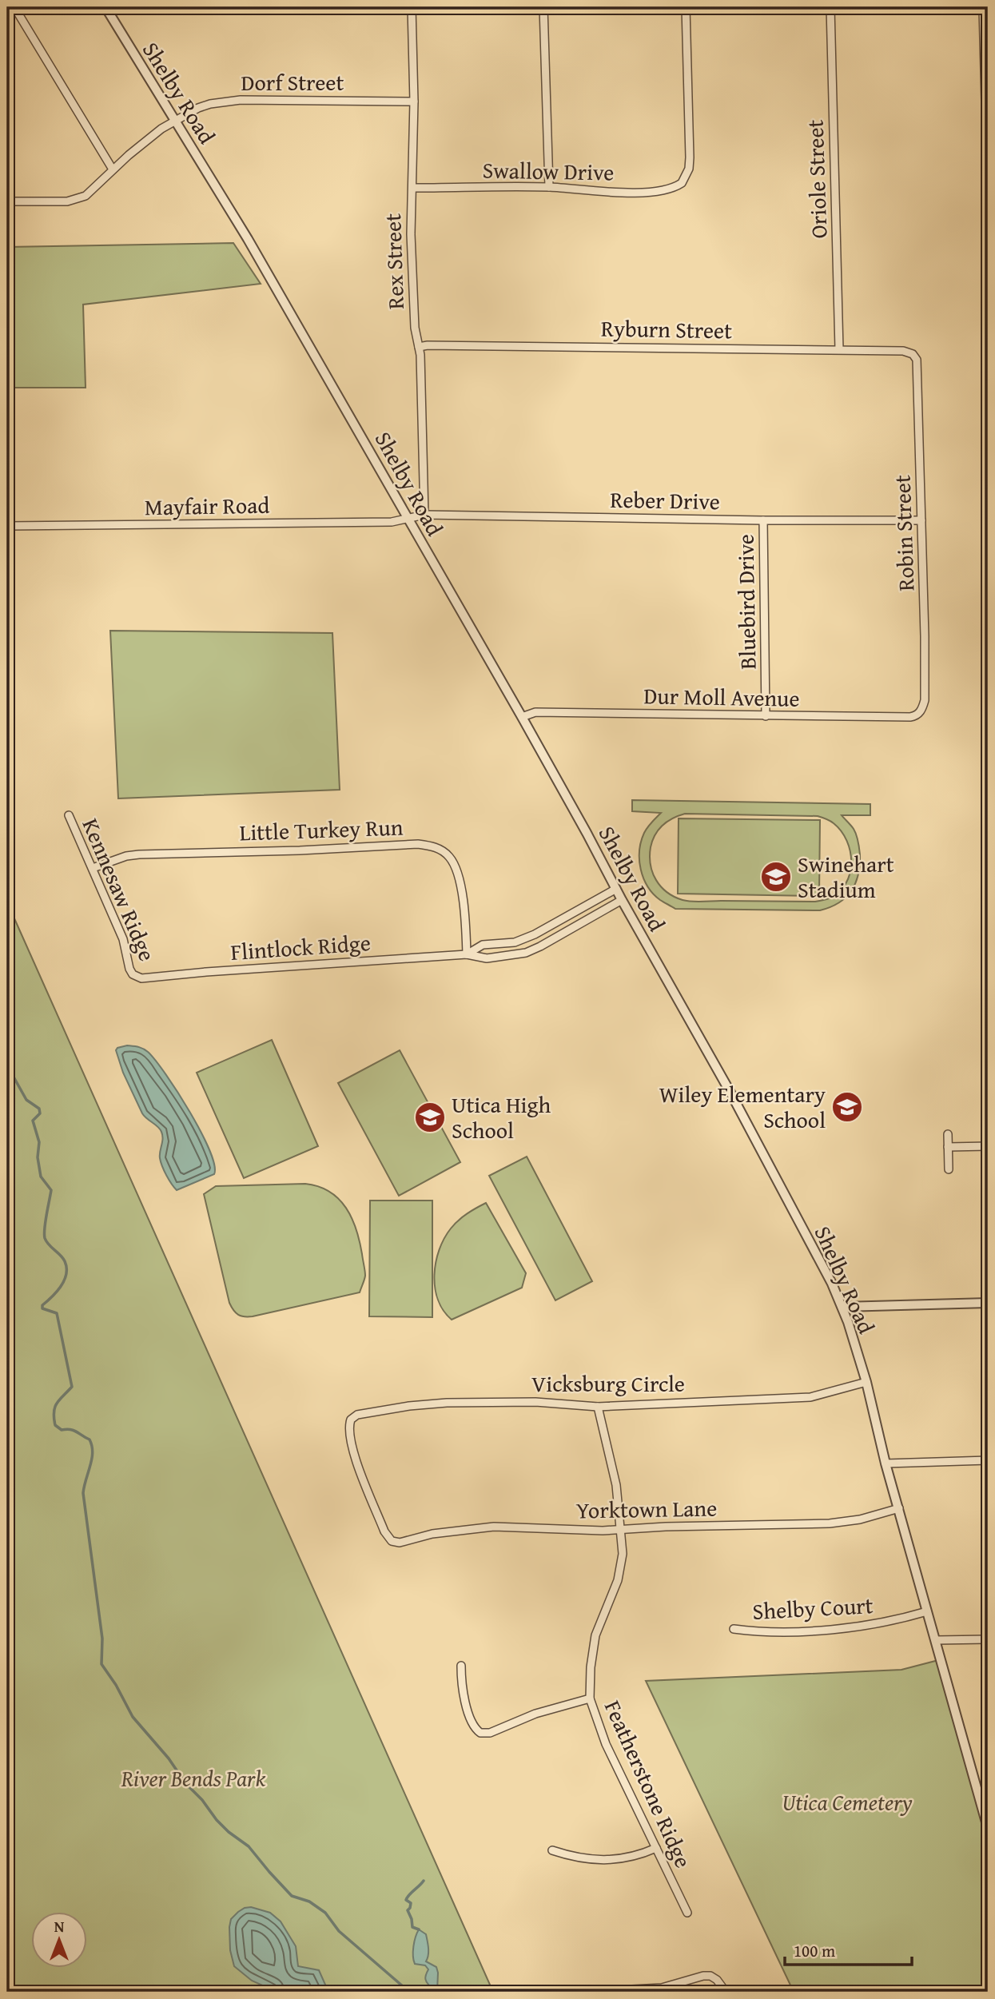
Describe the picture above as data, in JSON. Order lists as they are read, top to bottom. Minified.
{"streets":{"street":["Dorf Street","Shelby Road","Swallow Drive","Oriole Street","Rex Street","Ryburn Street","Reber Drive","Mayfair Road","Robin Street","Bluebird Drive","Dur Moll Avenue","Little Turkey Run","Kennesaw Ridge","Flintlock Ridge","Vicksburg Circle","Yorktown Lane","Shelby Court","Featherstone Ridge"]},"crossings":[["Dorf Street","Shelby Road"],["Dorf Street","Rex Street"],["Shelby Road","Reber Drive"],["Shelby Road","Mayfair Road"],["Shelby Road","Dur Moll Avenue"],["Shelby Road","Flintlock Ridge"],["Shelby Road","Vicksburg Circle"],["Shelby Road","Yorktown Lane"],["Shelby Road","Shelby Court"],["Swallow Drive","Rex Street"],["Oriole Street","Ryburn Street"],["Rex Street","Ryburn Street"],["Rex Street","Reber Drive"],["Ryburn Street","Robin Street"],["Reber Drive","Mayfair Road"],["Reber Drive","Robin Street"],["Reber Drive","Bluebird Drive"],["Robin Street","Dur Moll Avenue"],["Bluebird Drive","Dur Moll Avenue"],["Little Turkey Run","Kennesaw Ridge"],["Little Turkey Run","Flintlock Ridge"],["Kennesaw Ridge","Flintlock Ridge"],["Vicksburg Circle","Yorktown Lane"],["Vicksburg Circle","Featherstone Ridge"],["Yorktown Lane","Featherstone Ridge"]],"parks":["River Bends Park","Utica Cemetery"],"places":{"school or university":["Swinehart Stadium","Wiley Elementary School","Utica High School"]},"scale_bar":"100 m","north":"top"}
